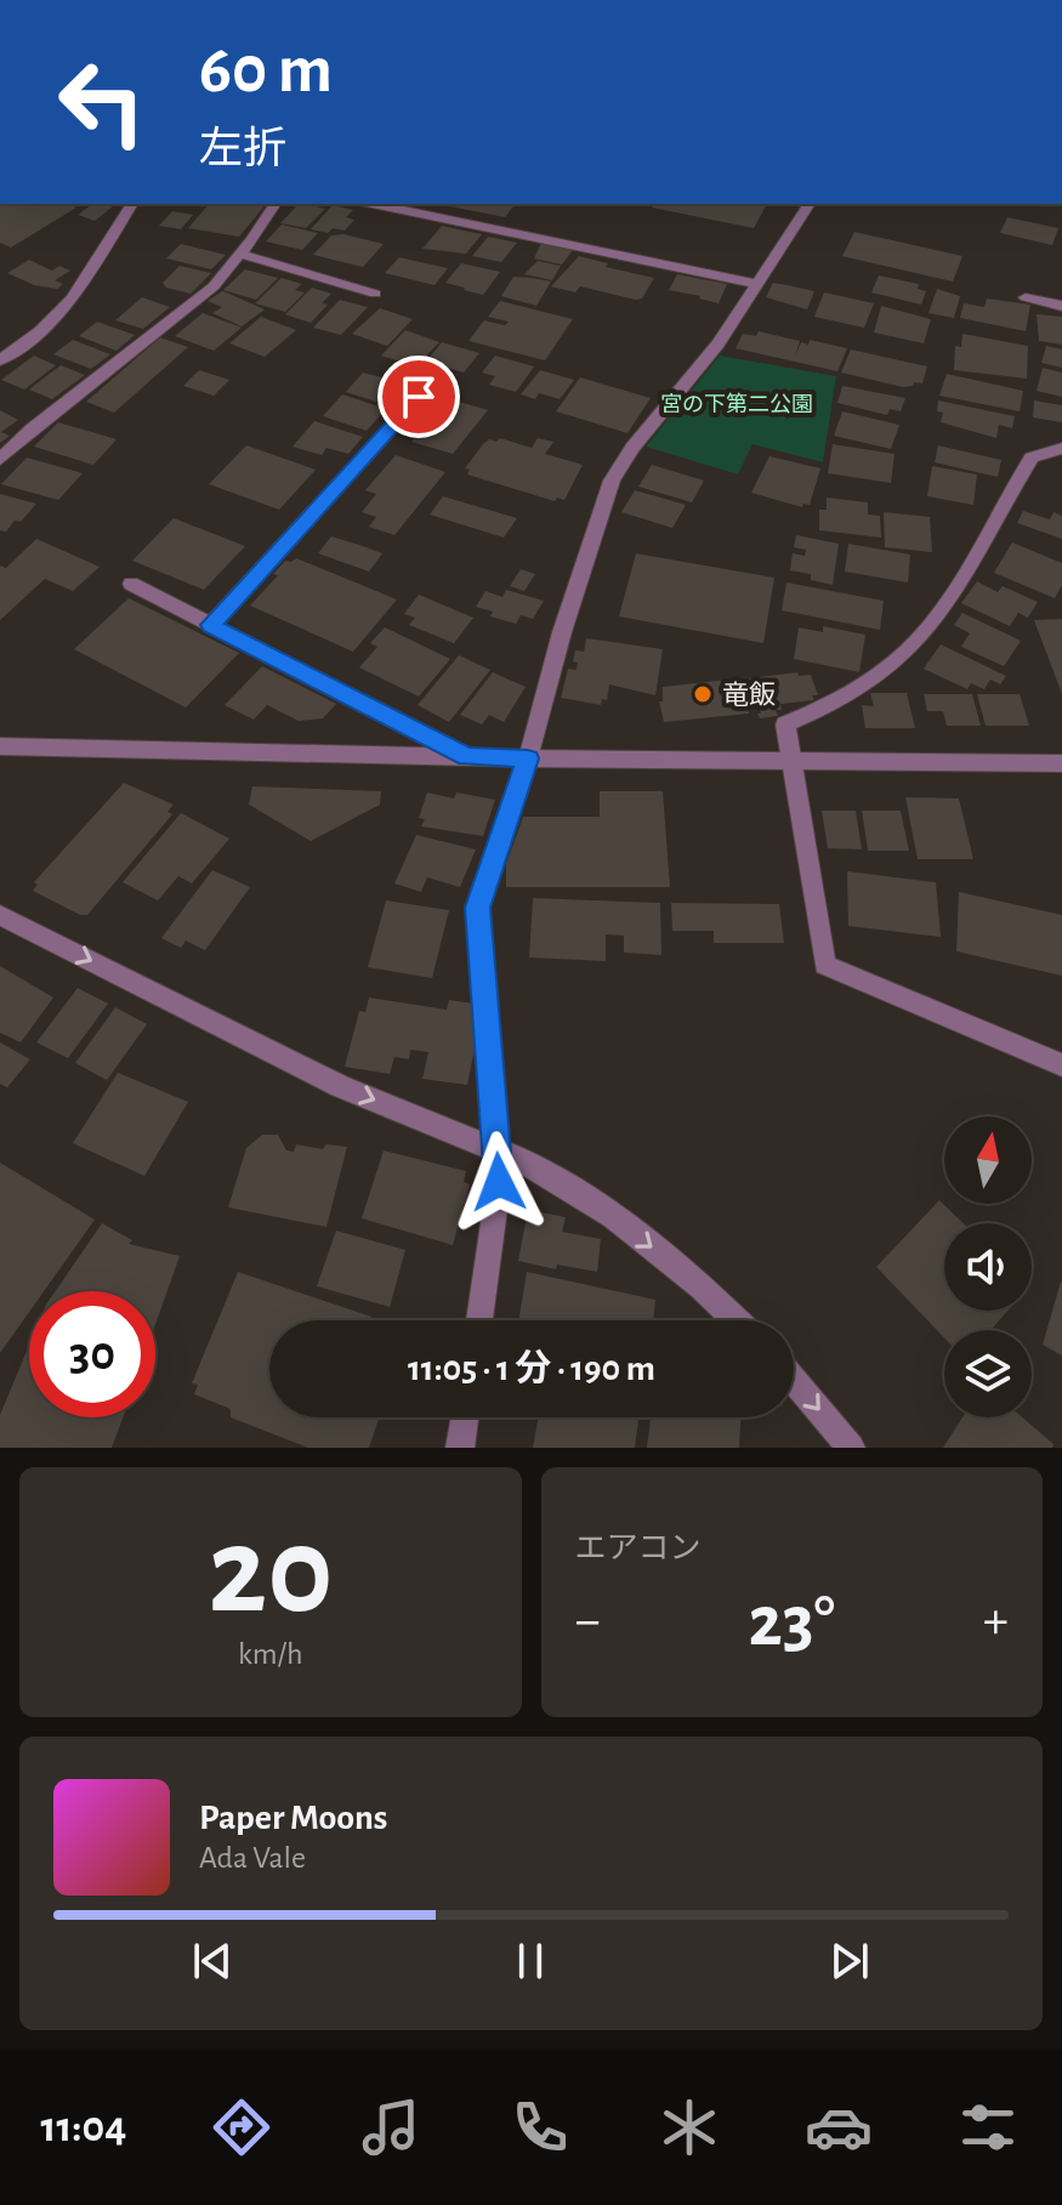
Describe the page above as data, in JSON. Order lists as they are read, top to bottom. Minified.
{"parks":["宮の下第二公園"],"places":["竜飯"],"north":"top","page":{"turn":["60 m","左折"],"limit":"30","trip":"11:05 · 1 分 · 190 m","tile":[["20","km/h"],"エアコン"],"heat":["−","23°","+"],"song":["Paper Moons","Ada Vale"],"tabs":"11:04"}}
